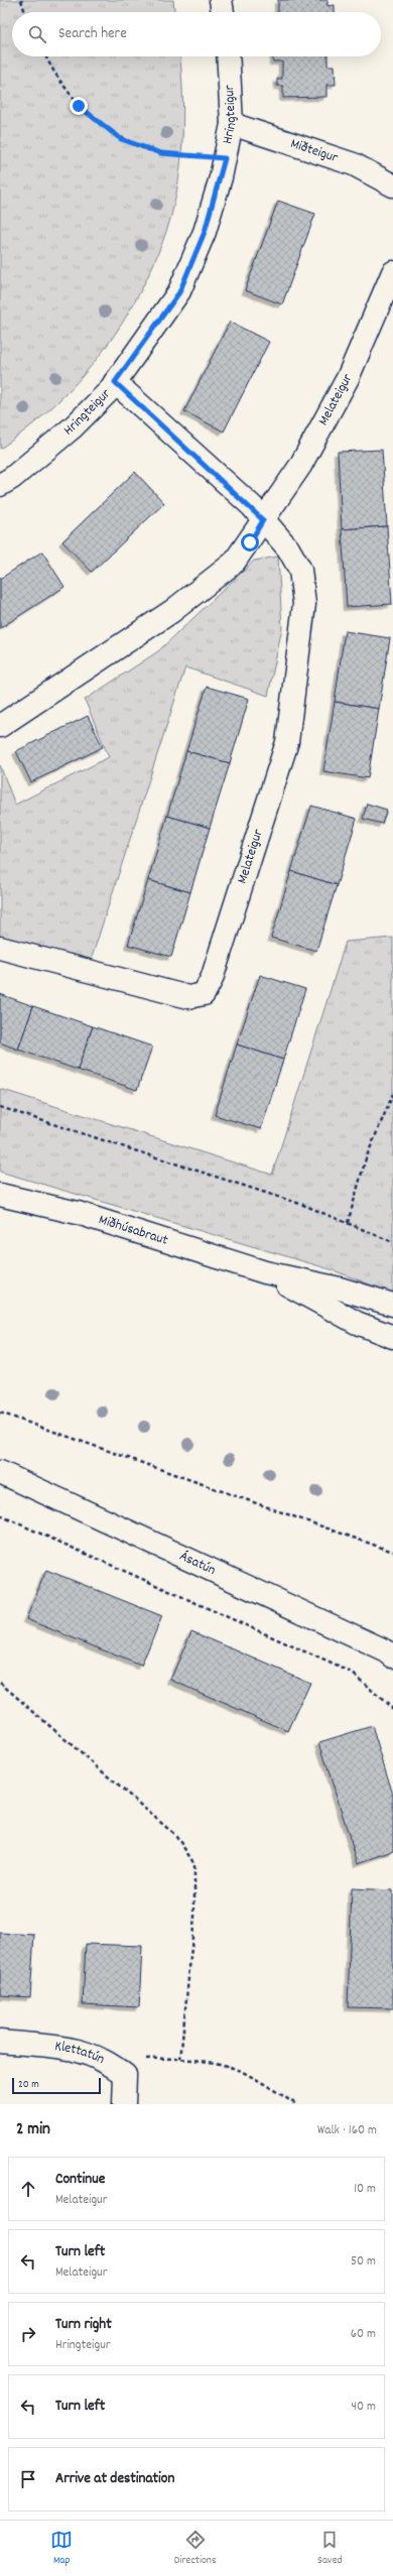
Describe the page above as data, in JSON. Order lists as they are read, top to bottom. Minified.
{"streets":{"street":["Hringteigur","Miðteigur","Melateigur","Miðhúsabraut","Ásatún","Klettatún"]},"crossings":[["Hringteigur","Miðteigur"],["Hringteigur","Melateigur"]],"scale_bar":"20 m","page":{"search":"Search here","scale":"20 m","heading":["2 min","Walk · 160 m"],"list":[["Continue","Melateigur","10 m"],["Turn left","Melateigur","50 m"],["Turn right","Hringteigur","60 m"],["Turn left","40 m"],"Arrive at destination"],"nav":["Map","Directions","Saved"]}}
